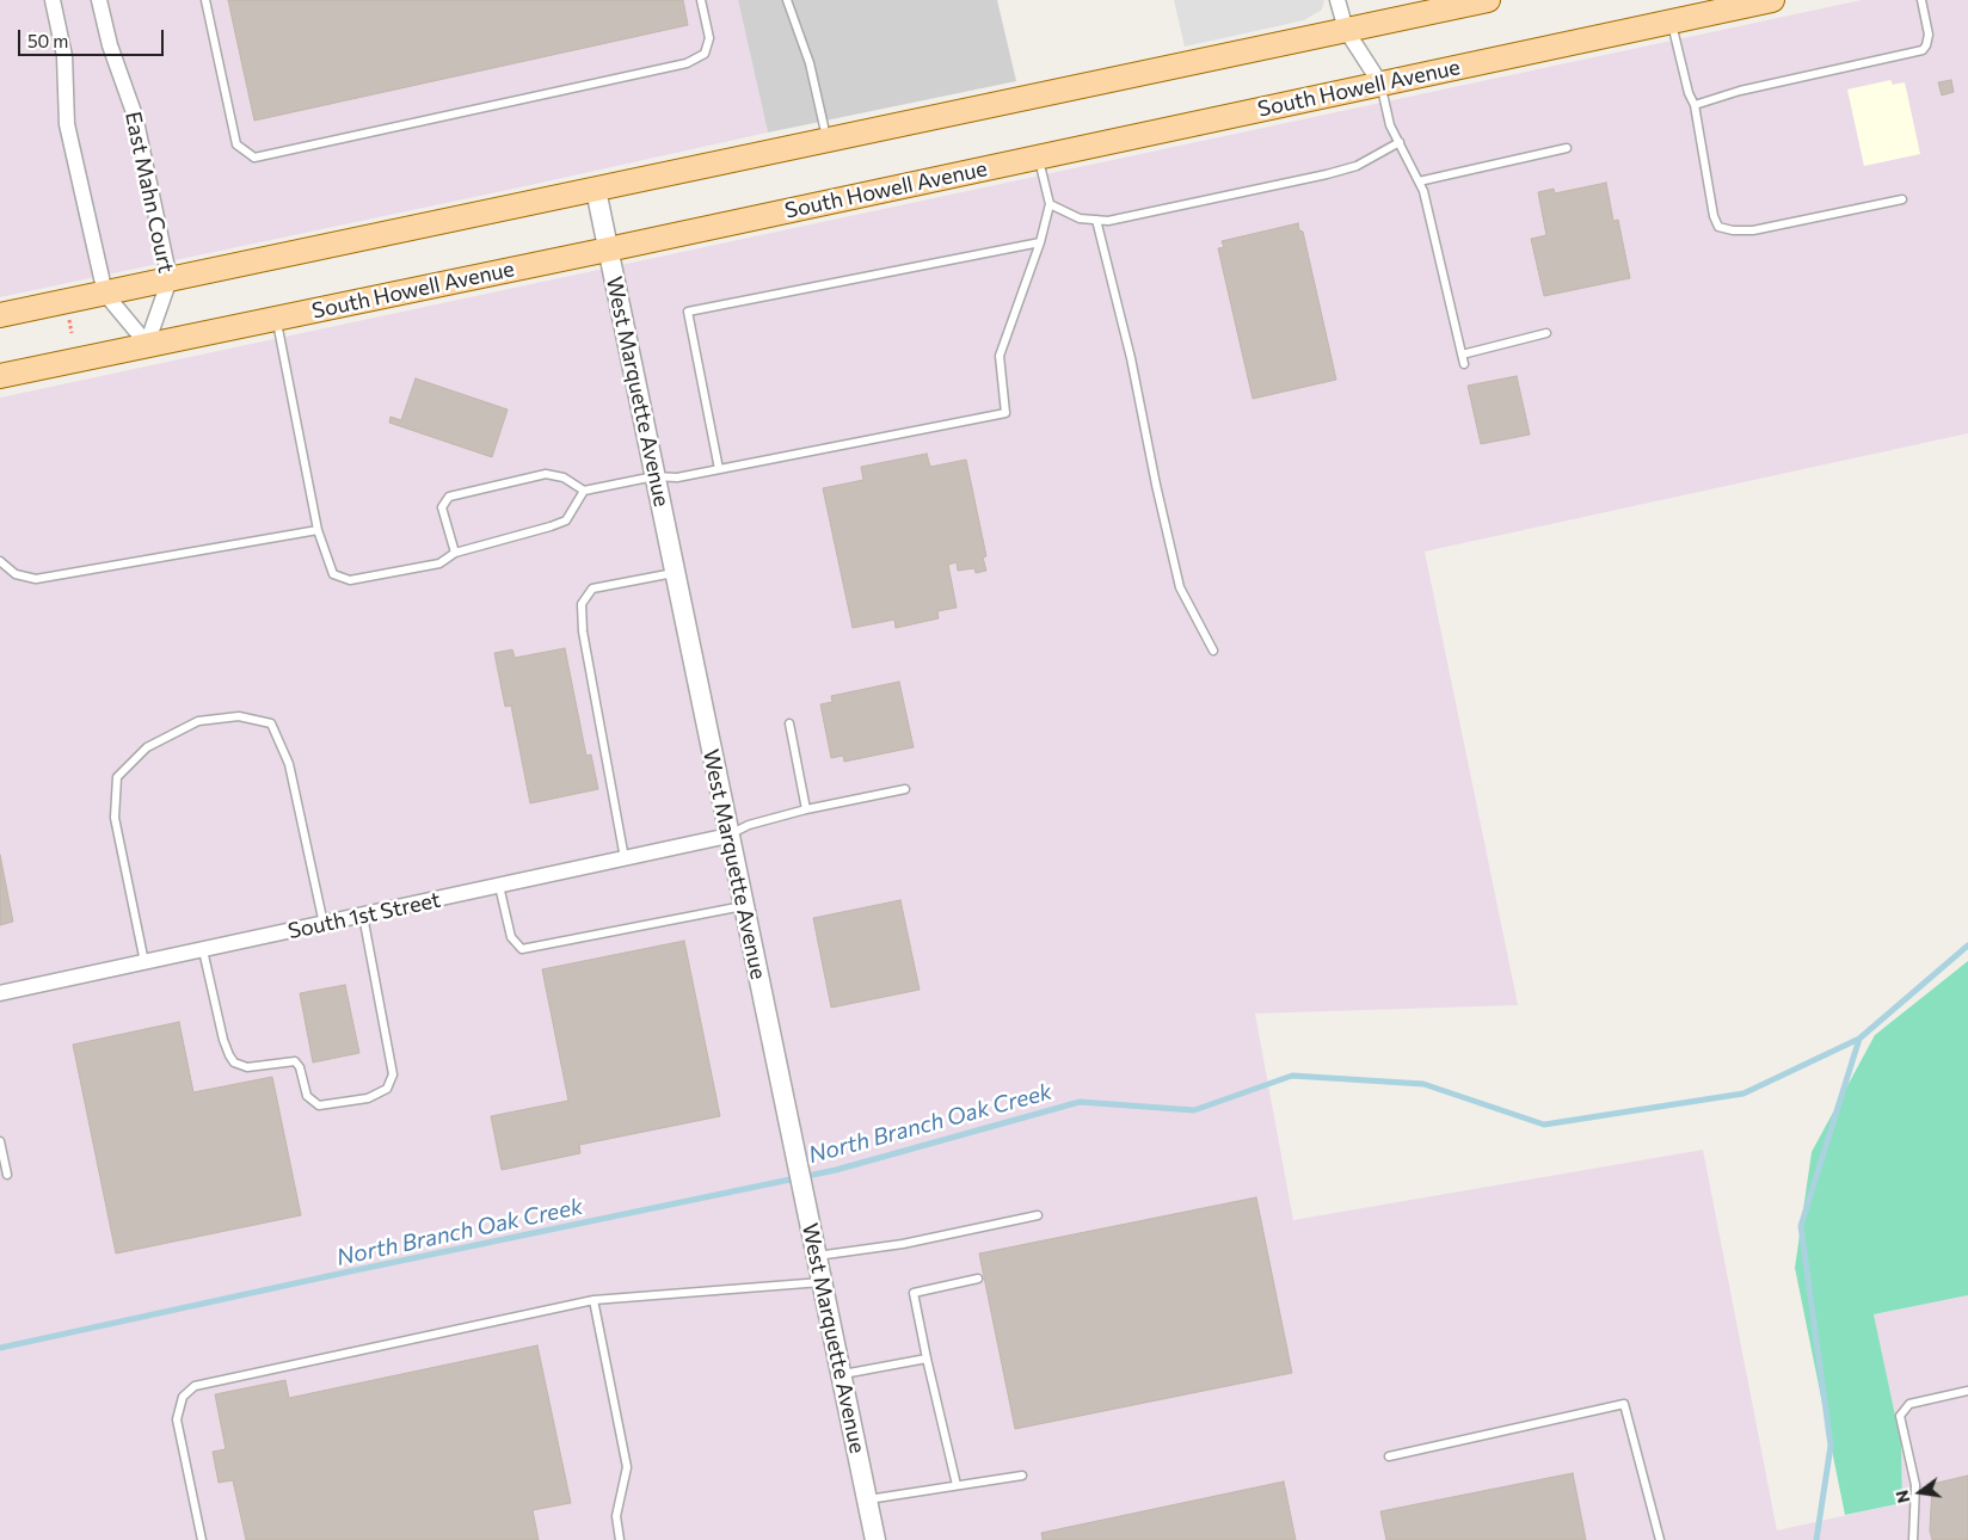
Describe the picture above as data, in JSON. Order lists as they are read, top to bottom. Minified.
{"streets":{"main road":["South Howell Avenue"],"street":["East Mahn Court","West Marquette Avenue","South 1st Street"]},"crossings":[["South Howell Avenue","East Mahn Court"],["South Howell Avenue","West Marquette Avenue"],["West Marquette Avenue","South 1st Street"]],"water":["North Branch Oak Creek"],"scale_bar":"50 m","north":"left"}
